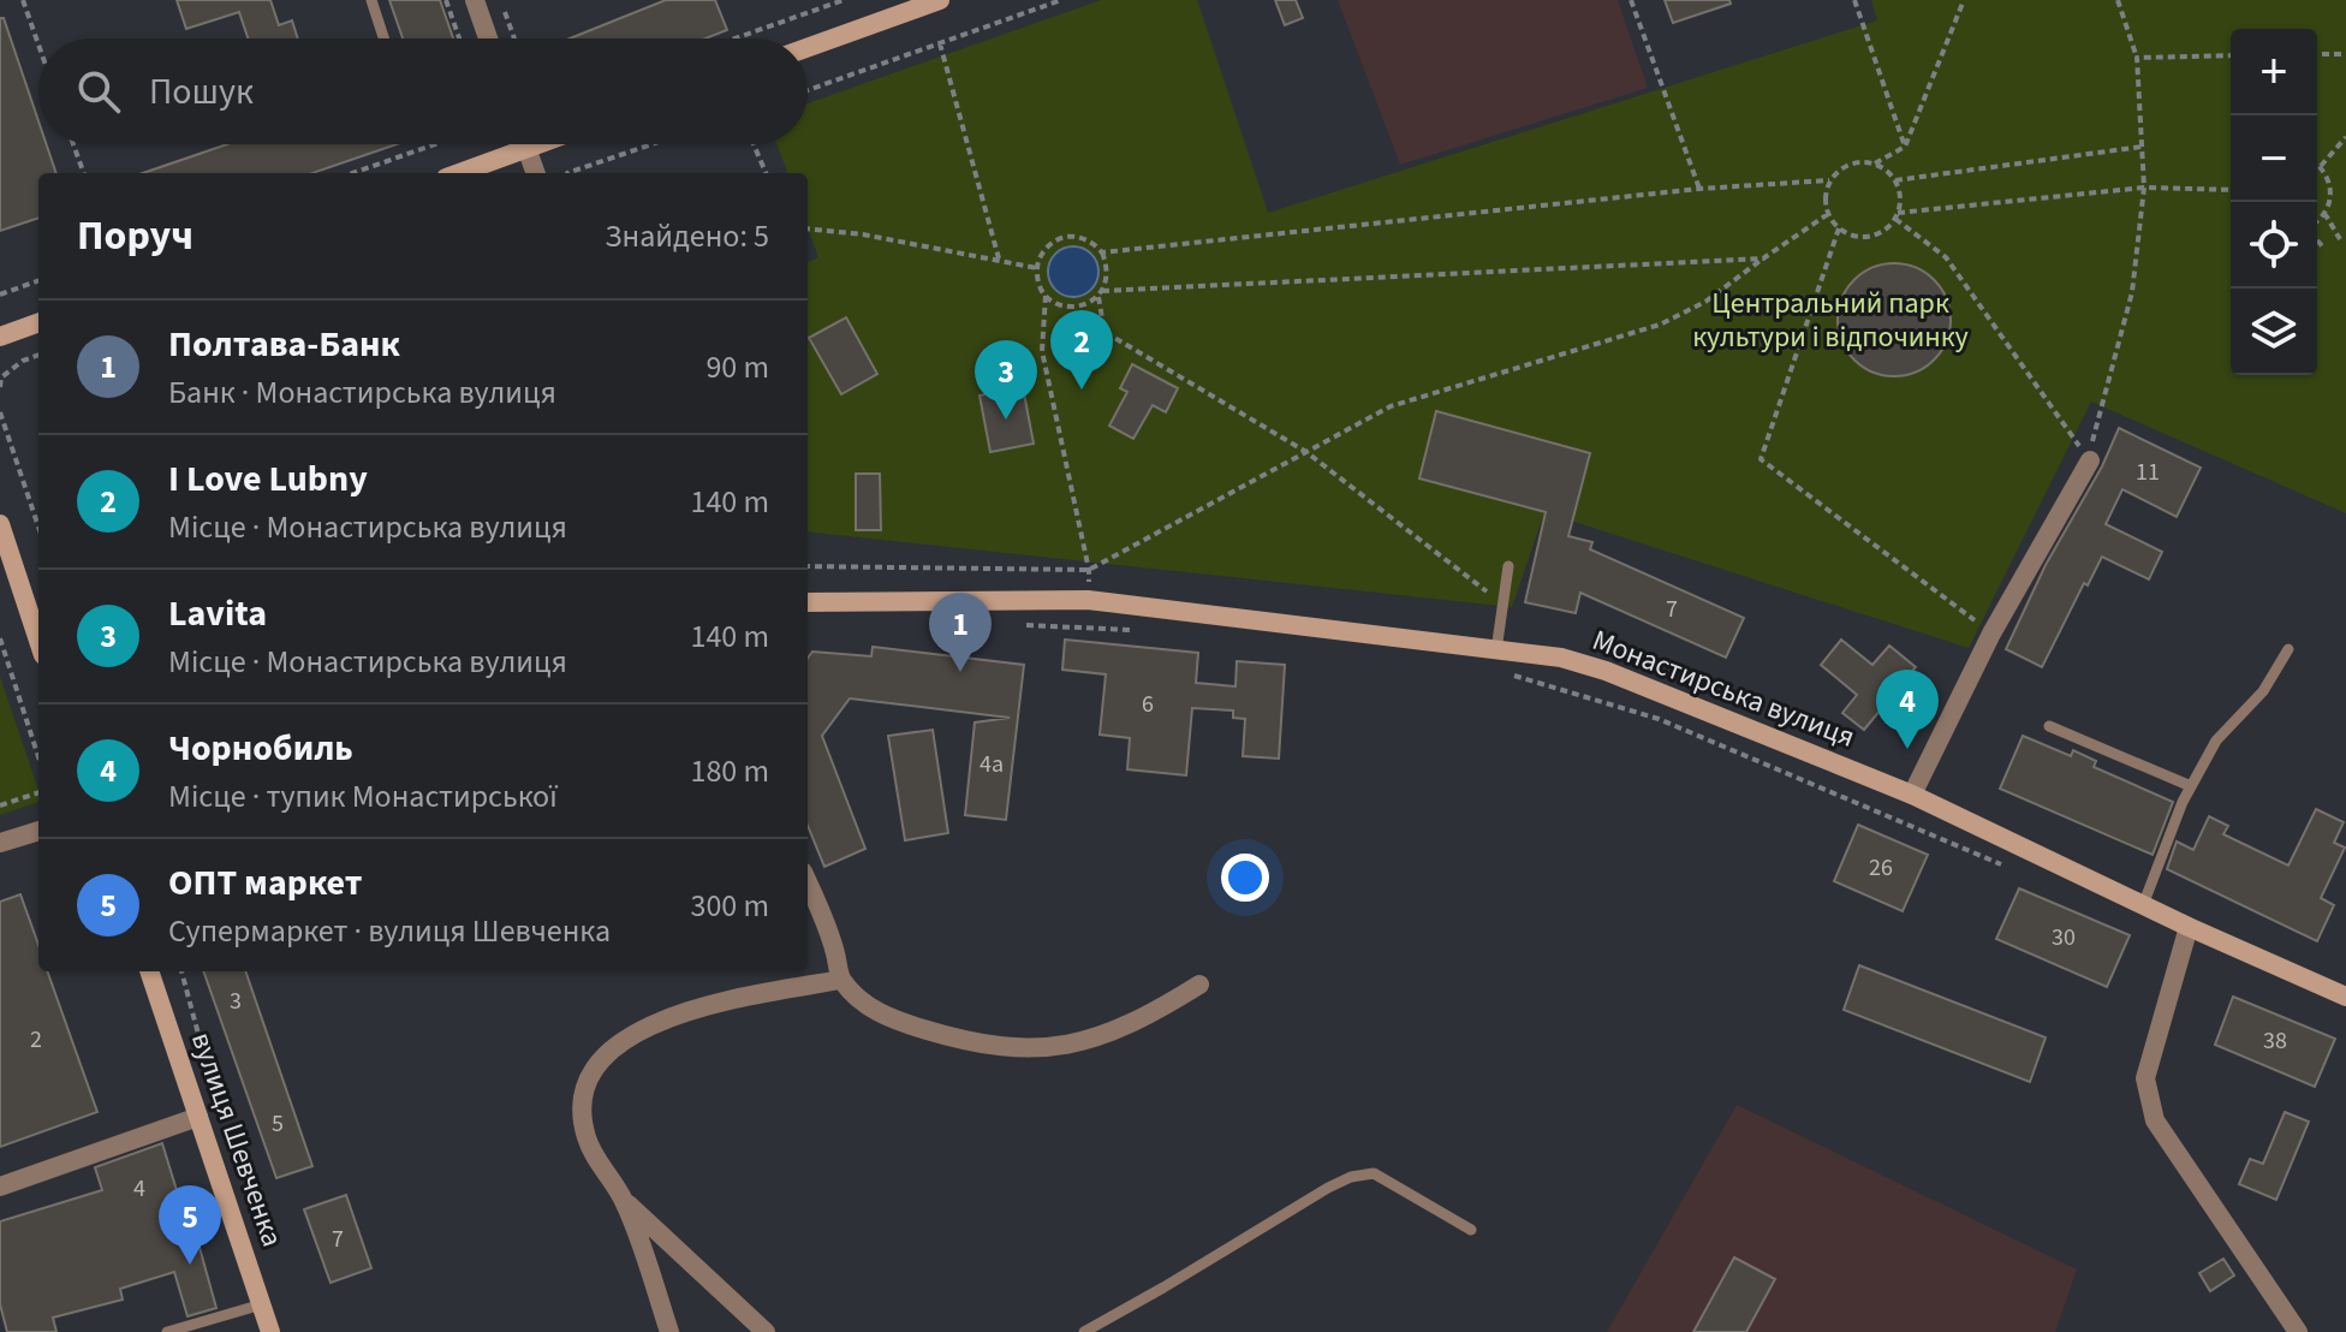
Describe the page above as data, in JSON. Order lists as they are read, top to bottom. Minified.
{"streets":{"main road":["Монастирська вулиця","вулиця Шевченка"]},"parks":["Центральний парк культури і відпочинку"],"house_numbers":["11","7","6","4а","26","30","3","2","38","5","4","7"],"page":{"map_buttons":["+","−"],"search":"Пошук","heading":["Поруч","Знайдено: 5"],"list":[{"mark":"1","name":"Полтава-Банк","note":"Банк · Монастирська вулиця","value":"90 m"},{"mark":"2","name":"I Love Lubny","note":"Місце · Монастирська вулиця","value":"140 m"},{"mark":"3","name":"Lavita","note":"Місце · Монастирська вулиця","value":"140 m"},{"mark":"4","name":"Чорнобиль","note":"Місце · тупик Монастирської","value":"180 m"},{"mark":"5","name":"ОПТ маркет","note":"Супермаркет · вулиця Шевченка","value":"300 m"}],"pins":["2","3","1","4","5"]}}
